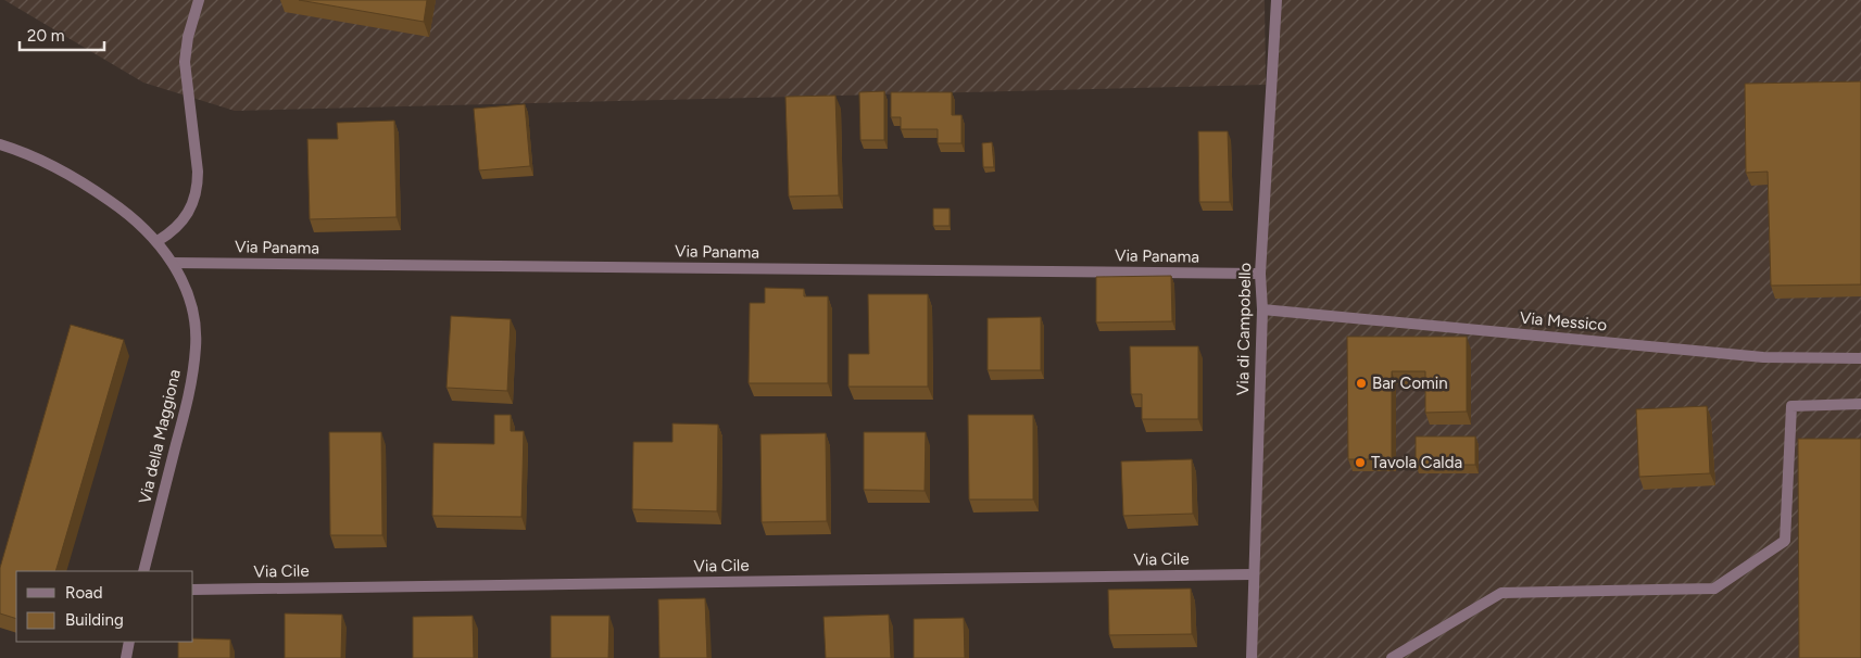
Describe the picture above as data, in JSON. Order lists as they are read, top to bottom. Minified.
{"streets":{"street":["Via Panama","Via Messico","Via di Campobello","Via della Maggiona","Via Cile"]},"crossings":[["Via Panama","Via di Campobello"],["Via Panama","Via della Maggiona"],["Via Messico","Via di Campobello"],["Via di Campobello","Via Cile"]],"places":["Bar Comin","Tavola Calda"],"legend":["Road","Building"],"scale_bar":"20 m"}
